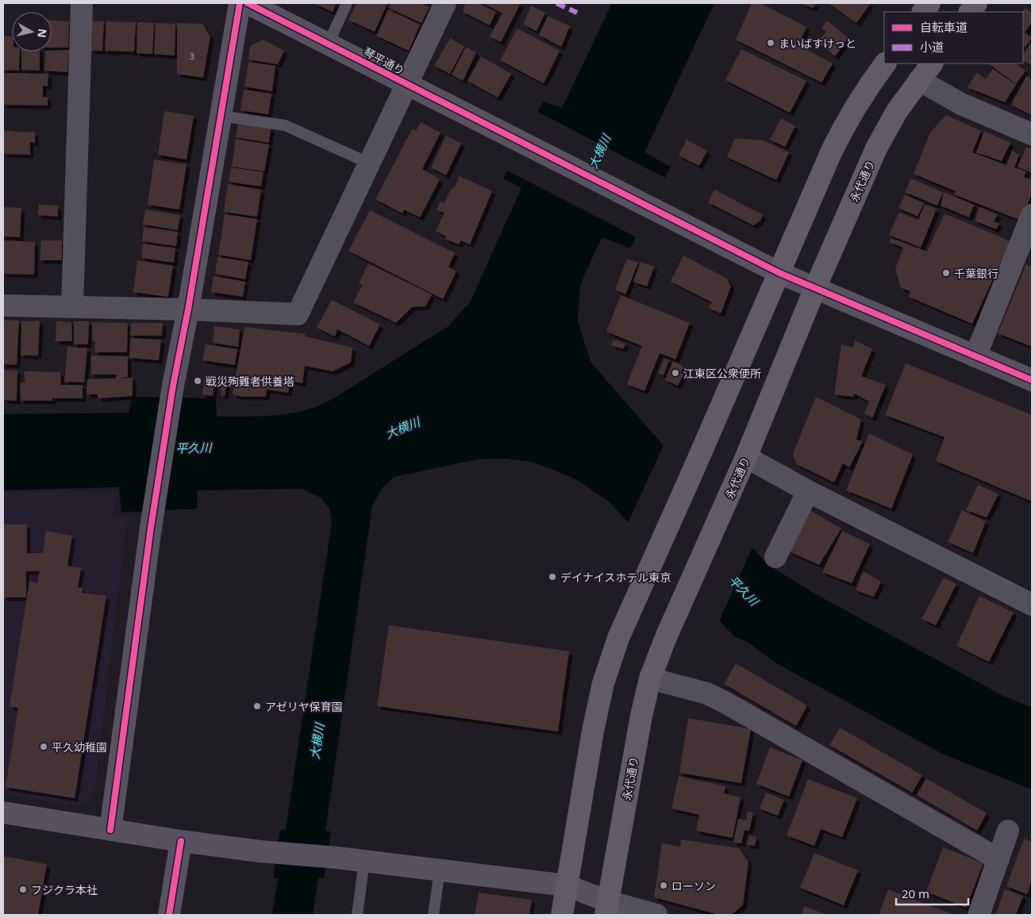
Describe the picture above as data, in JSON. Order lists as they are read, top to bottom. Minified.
{"streets":{"main road":["永代通り"],"street":["琴平通り"]},"crossings":[["琴平通り","永代通り"]],"water":["大横川","平久川"],"places":["まいばすけっと","千葉銀行","江東区公衆便所","戦災殉難者供養塔","デイナイスホテル東京","アゼリヤ保育園","平久幼稚園","ローソン","フジクラ本社"],"house_numbers":["3"],"legend":["自転車道","小道"],"scale_bar":"20 m","north":"right"}
